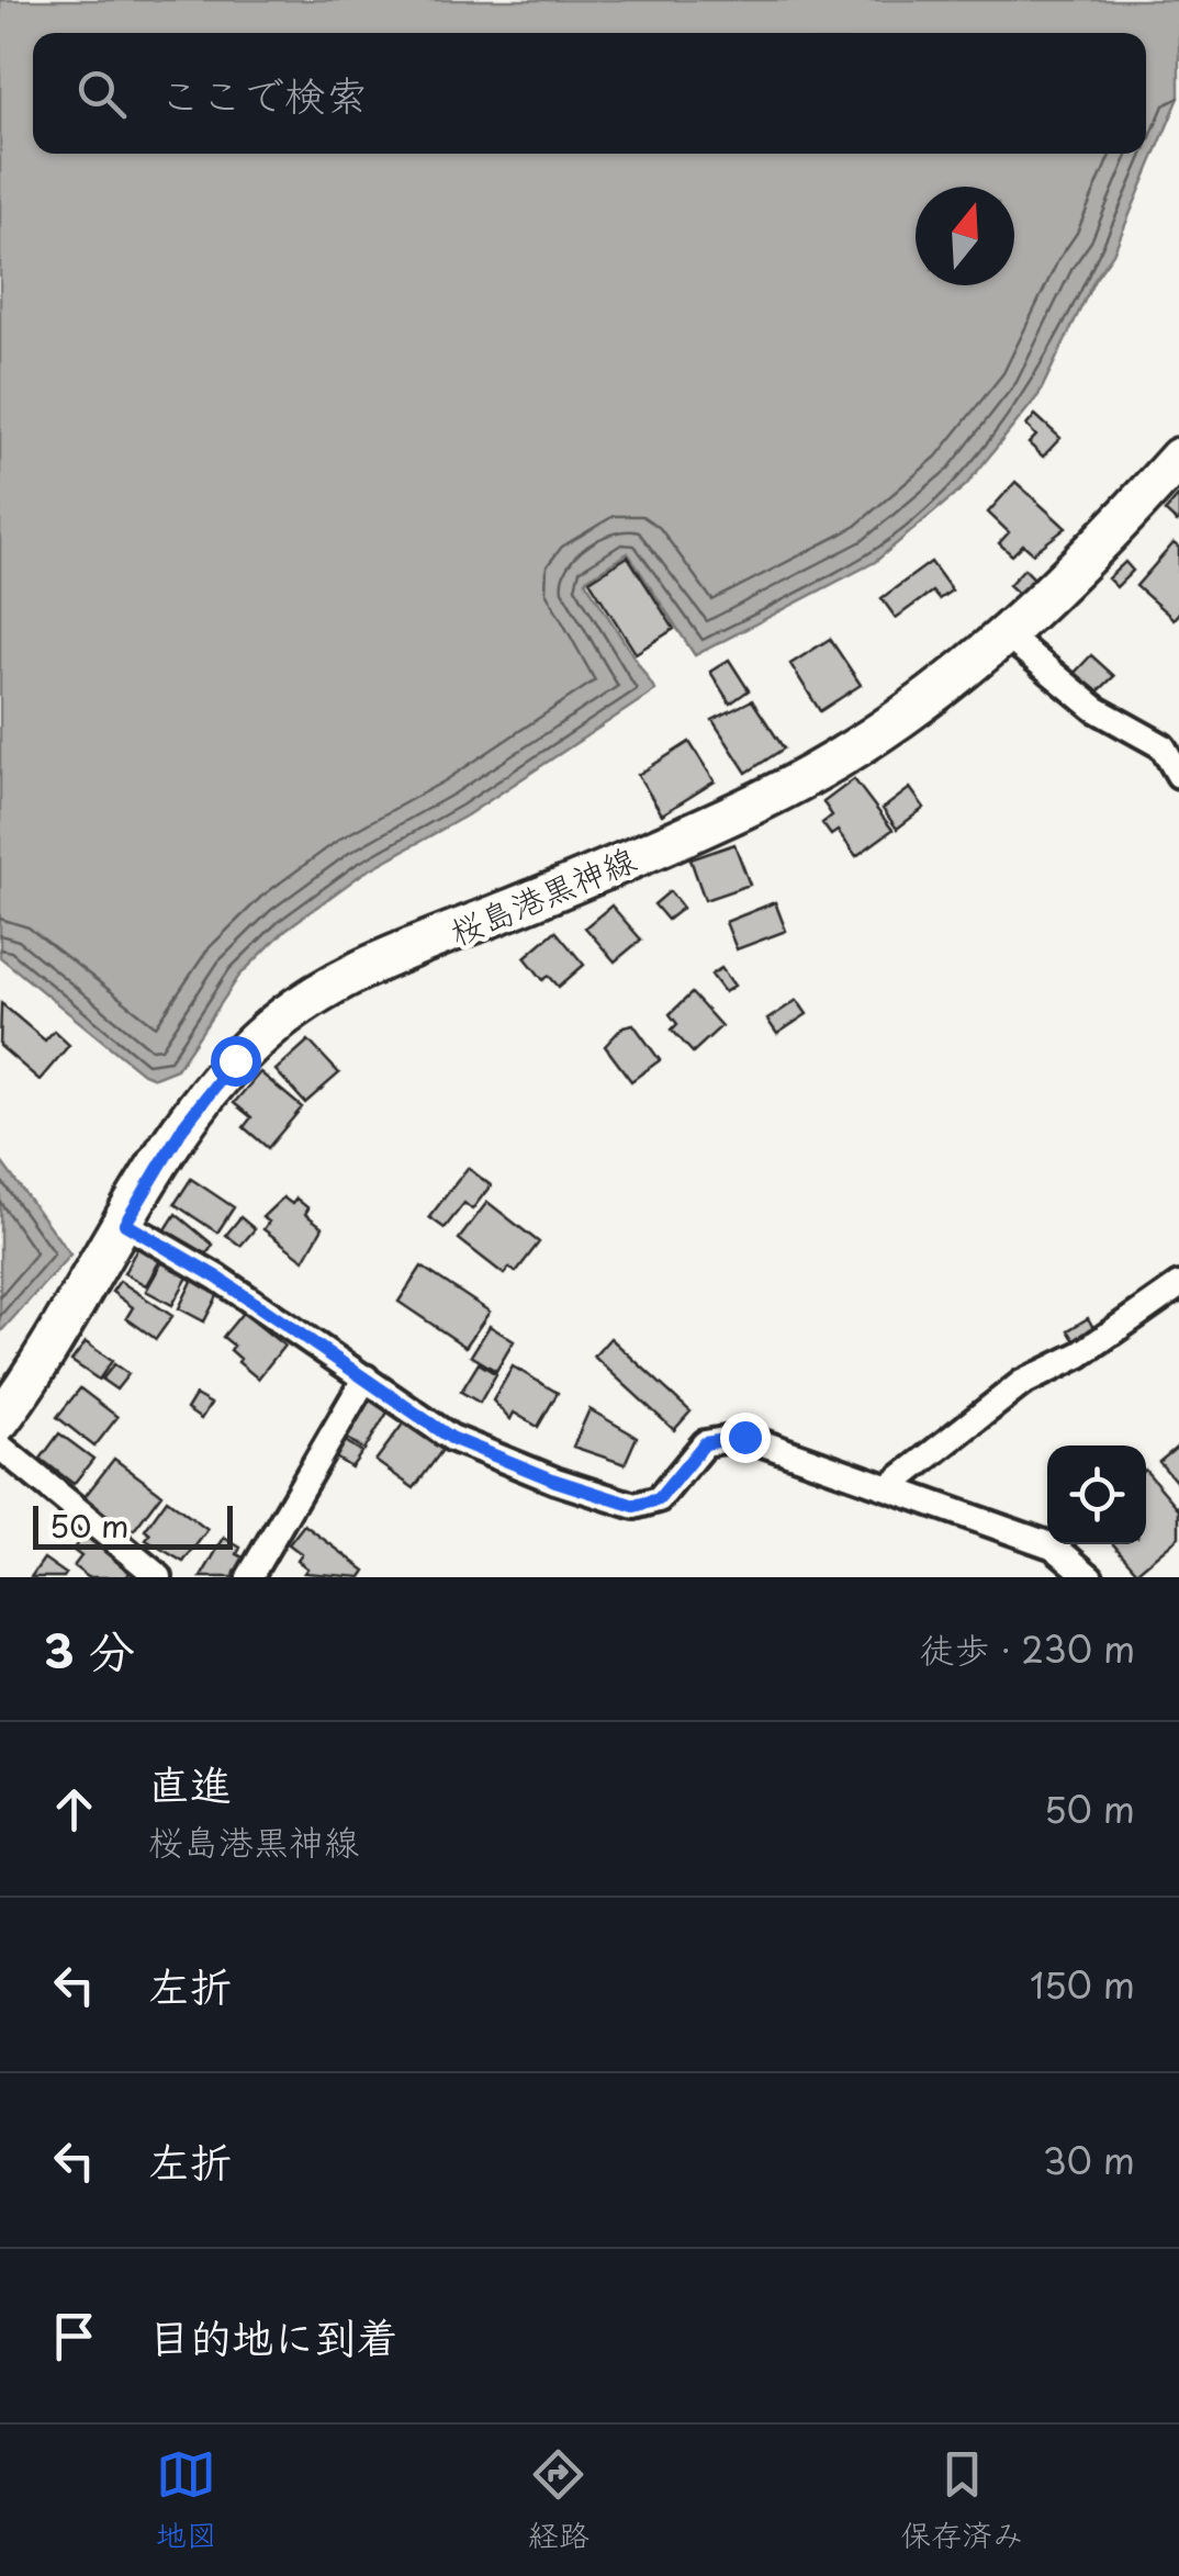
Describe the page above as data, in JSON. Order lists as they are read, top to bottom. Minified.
{"streets":{"main road":["桜島港黒神線"]},"scale_bar":"50 m","north":"top","page":{"search":"ここで検索","scale":"50 m","heading":["3 分","徒歩 · 230 m"],"list":[["直進","桜島港黒神線","50 m"],["左折","150 m"],["左折","30 m"],"目的地に到着"],"nav":["地図","経路","保存済み"]}}
